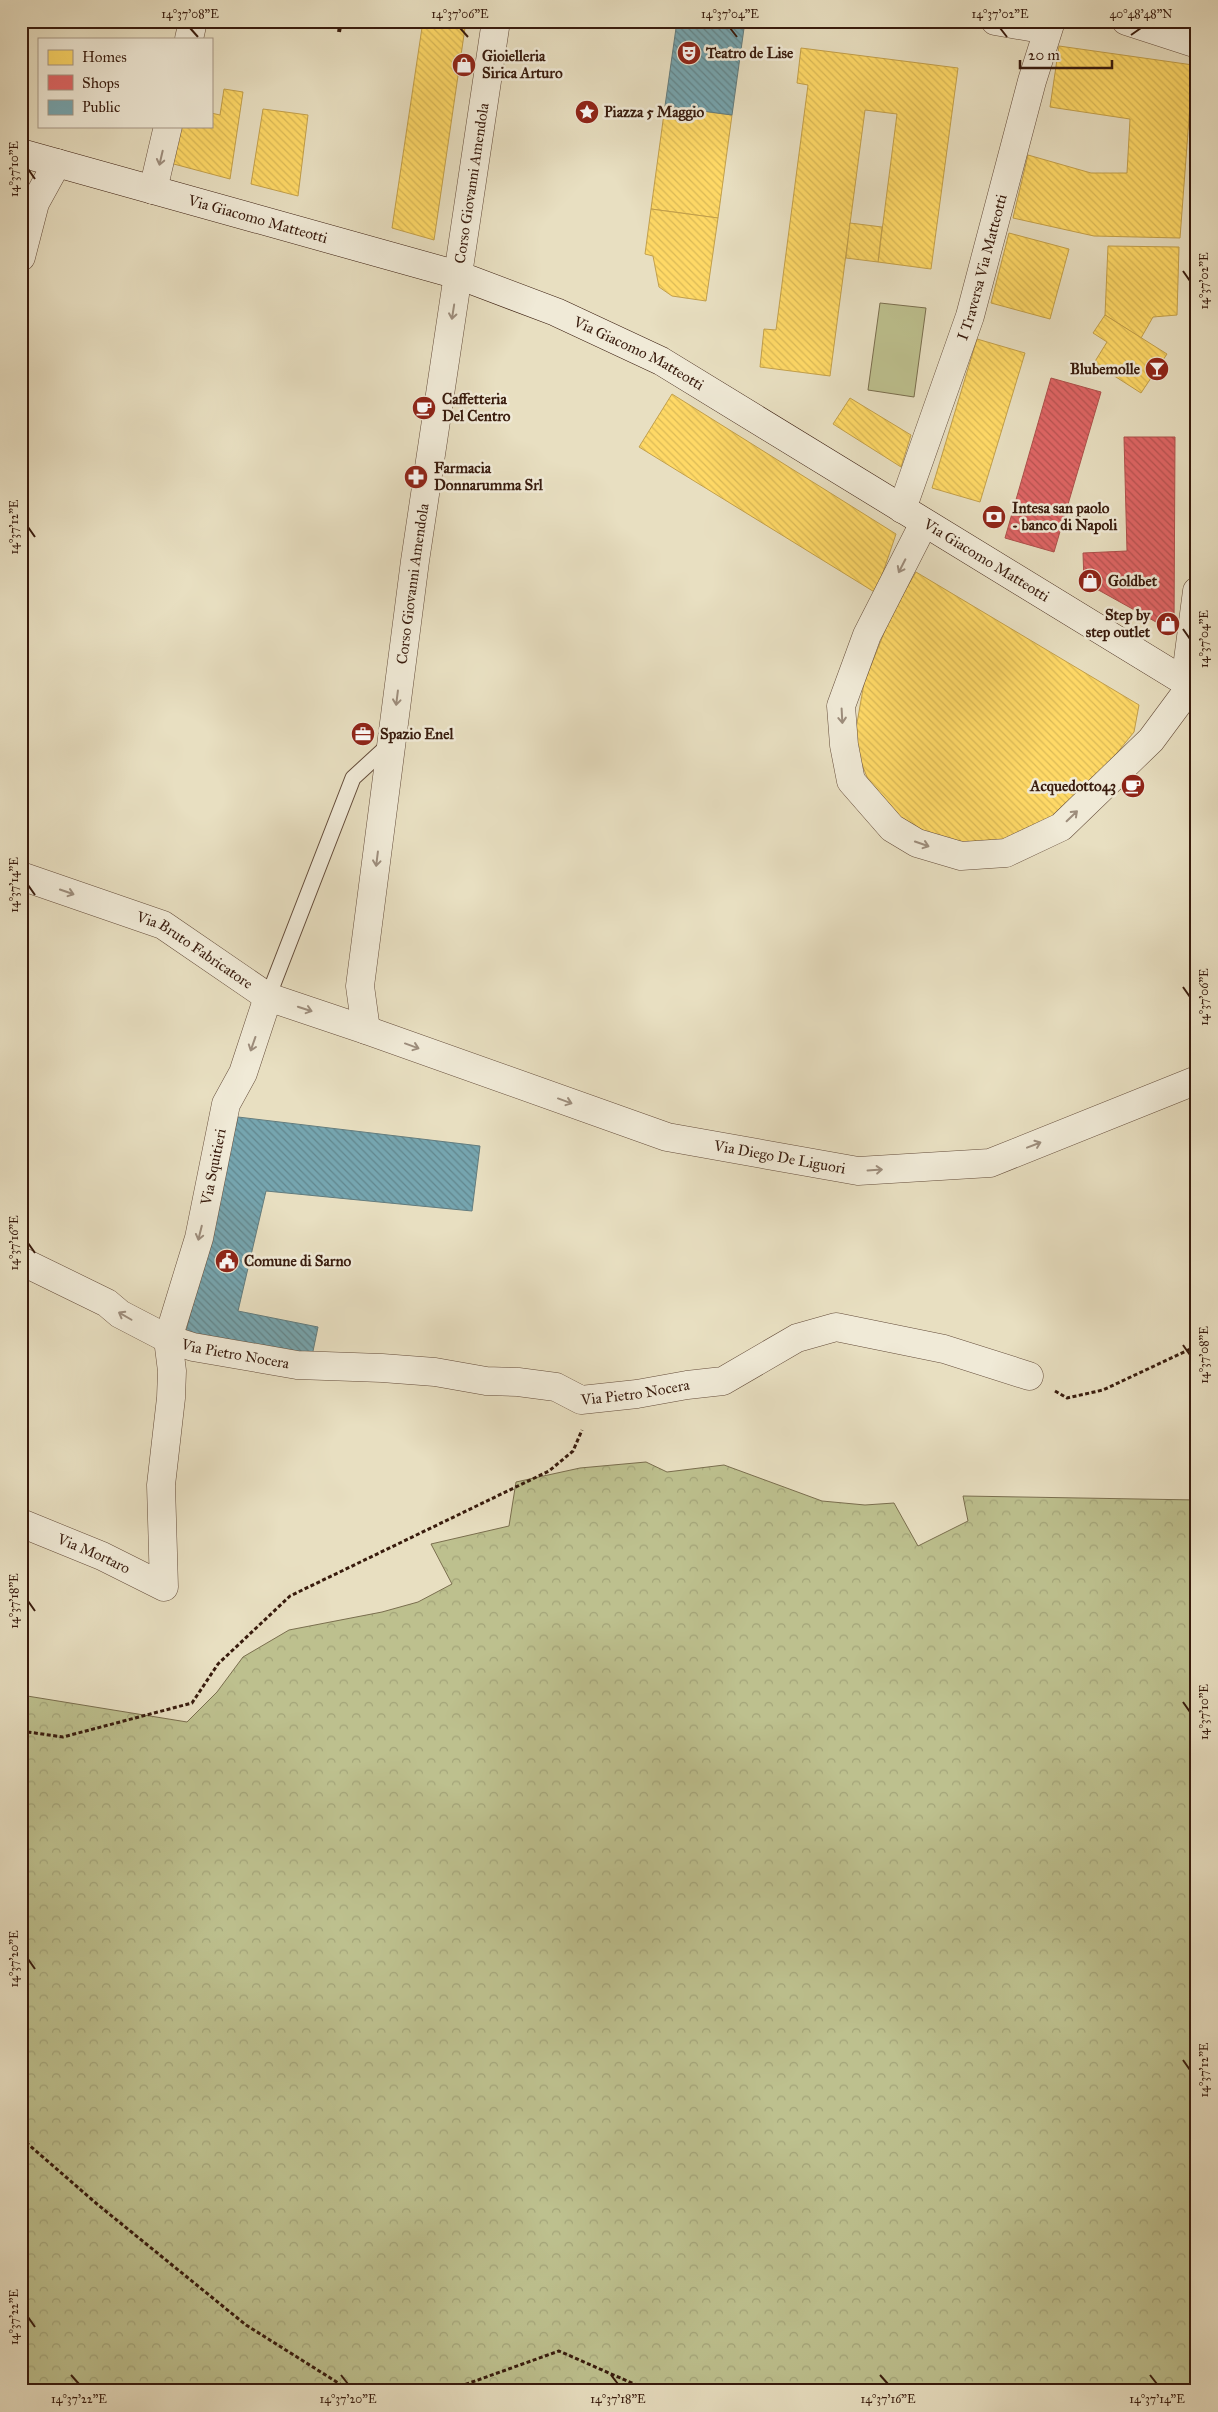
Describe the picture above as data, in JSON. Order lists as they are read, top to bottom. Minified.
{"streets":{"street":["Corso Giovanni Amendola","Via Giacomo Matteotti","I Traversa Via Matteotti","Via Bruto Fabricatore","Via Diego De Liguori","Via Squitieri","Via Pietro Nocera","Via Mortaro"]},"crossings":[["Corso Giovanni Amendola","Via Giacomo Matteotti"],["Corso Giovanni Amendola","Via Bruto Fabricatore"],["Corso Giovanni Amendola","Via Diego De Liguori"],["Via Giacomo Matteotti","I Traversa Via Matteotti"],["Via Bruto Fabricatore","Via Diego De Liguori"],["Via Bruto Fabricatore","Via Squitieri"],["Via Squitieri","Via Pietro Nocera"],["Via Squitieri","Via Mortaro"],["Via Pietro Nocera","Via Mortaro"]],"one_way":["Corso Giovanni Amendola","Via Bruto Fabricatore","Via Diego De Liguori","Via Squitieri"],"places":{"theatre":["Teatro de Lise"],"shop":["Gioielleria Sirica Arturo","Goldbet","Step by step outlet"],"place":["Piazza 5 Maggio"],"bar":["Blubemolle"],"cafe":["Caffetteria Del Centro","Acquedotto43"],"pharmacy":["Farmacia Donnarumma Srl"],"bank":["Intesa san paolo - banco di Napoli"],"office":["Spazio Enel"],"public building":["Comune di Sarno"]},"legend":["Homes","Shops","Public"],"scale_bar":"20 m","coordinates":["14°37'08\"E","14°37'06\"E","14°37'04\"E","14°37'02\"E","40°48'48\"N","14°37'10\"E","14°37'12\"E","14°37'14\"E","14°37'16\"E","14°37'18\"E","14°37'20\"E","14°37'22\"E"]}
